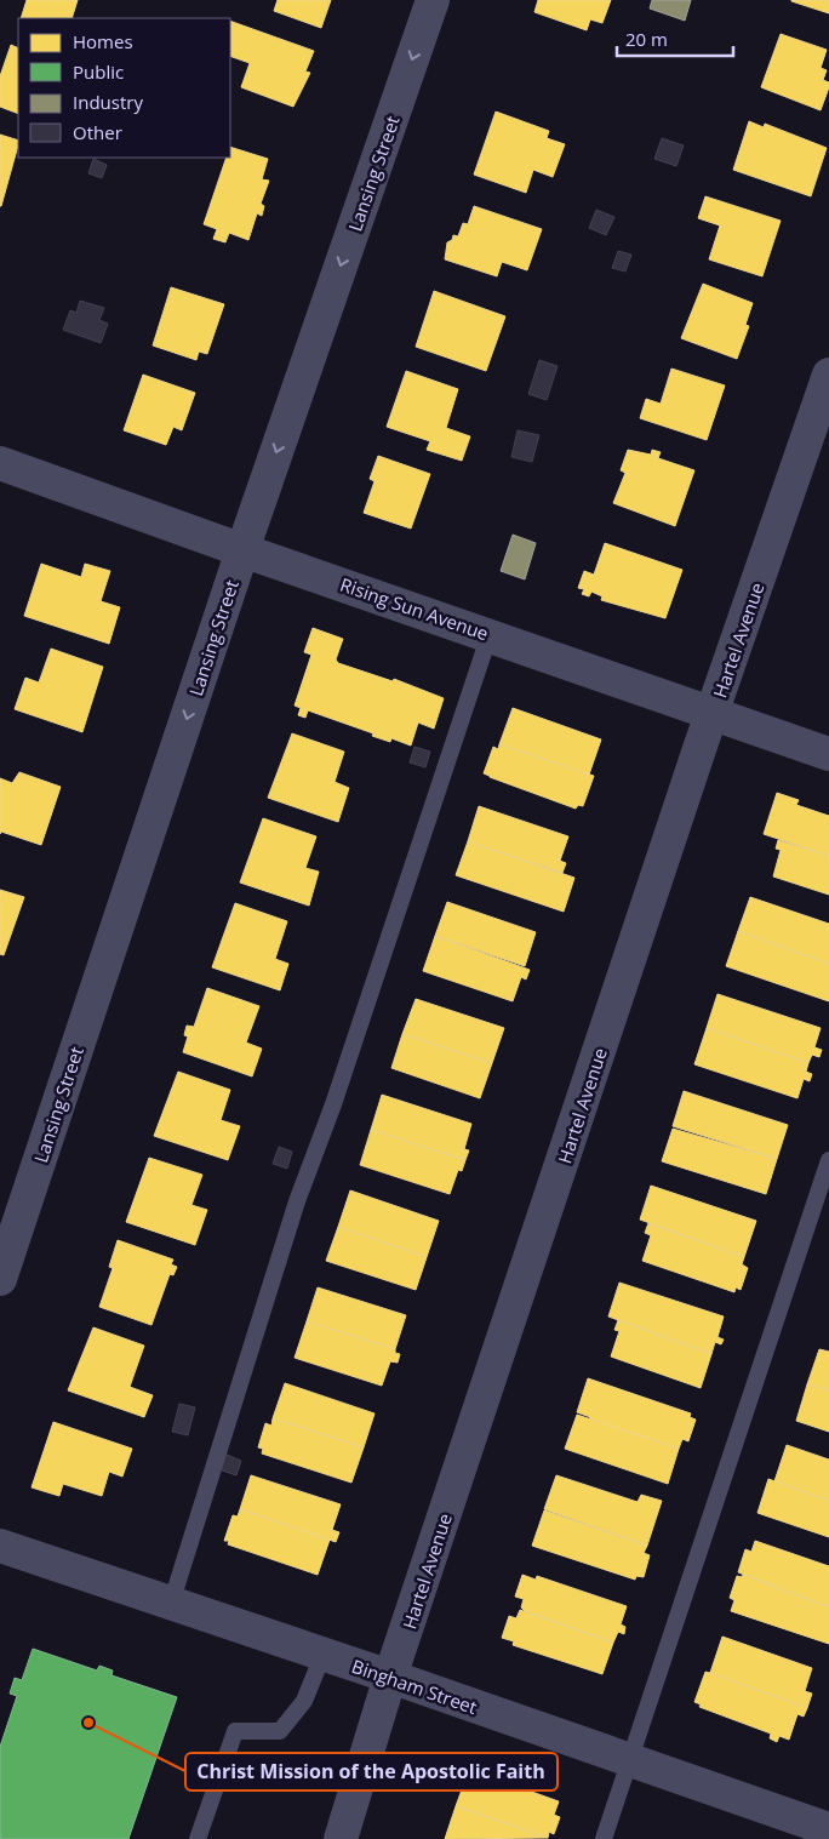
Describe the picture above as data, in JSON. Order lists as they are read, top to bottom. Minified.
{"streets":{"street":["Lansing Street","Rising Sun Avenue","Hartel Avenue","Bingham Street"]},"crossings":[["Lansing Street","Rising Sun Avenue"],["Rising Sun Avenue","Hartel Avenue"],["Hartel Avenue","Bingham Street"]],"one_way":["Lansing Street"],"places":["Christ Mission of the Apostolic Faith"],"legend":["Homes","Public","Industry","Other"],"scale_bar":"20 m"}
